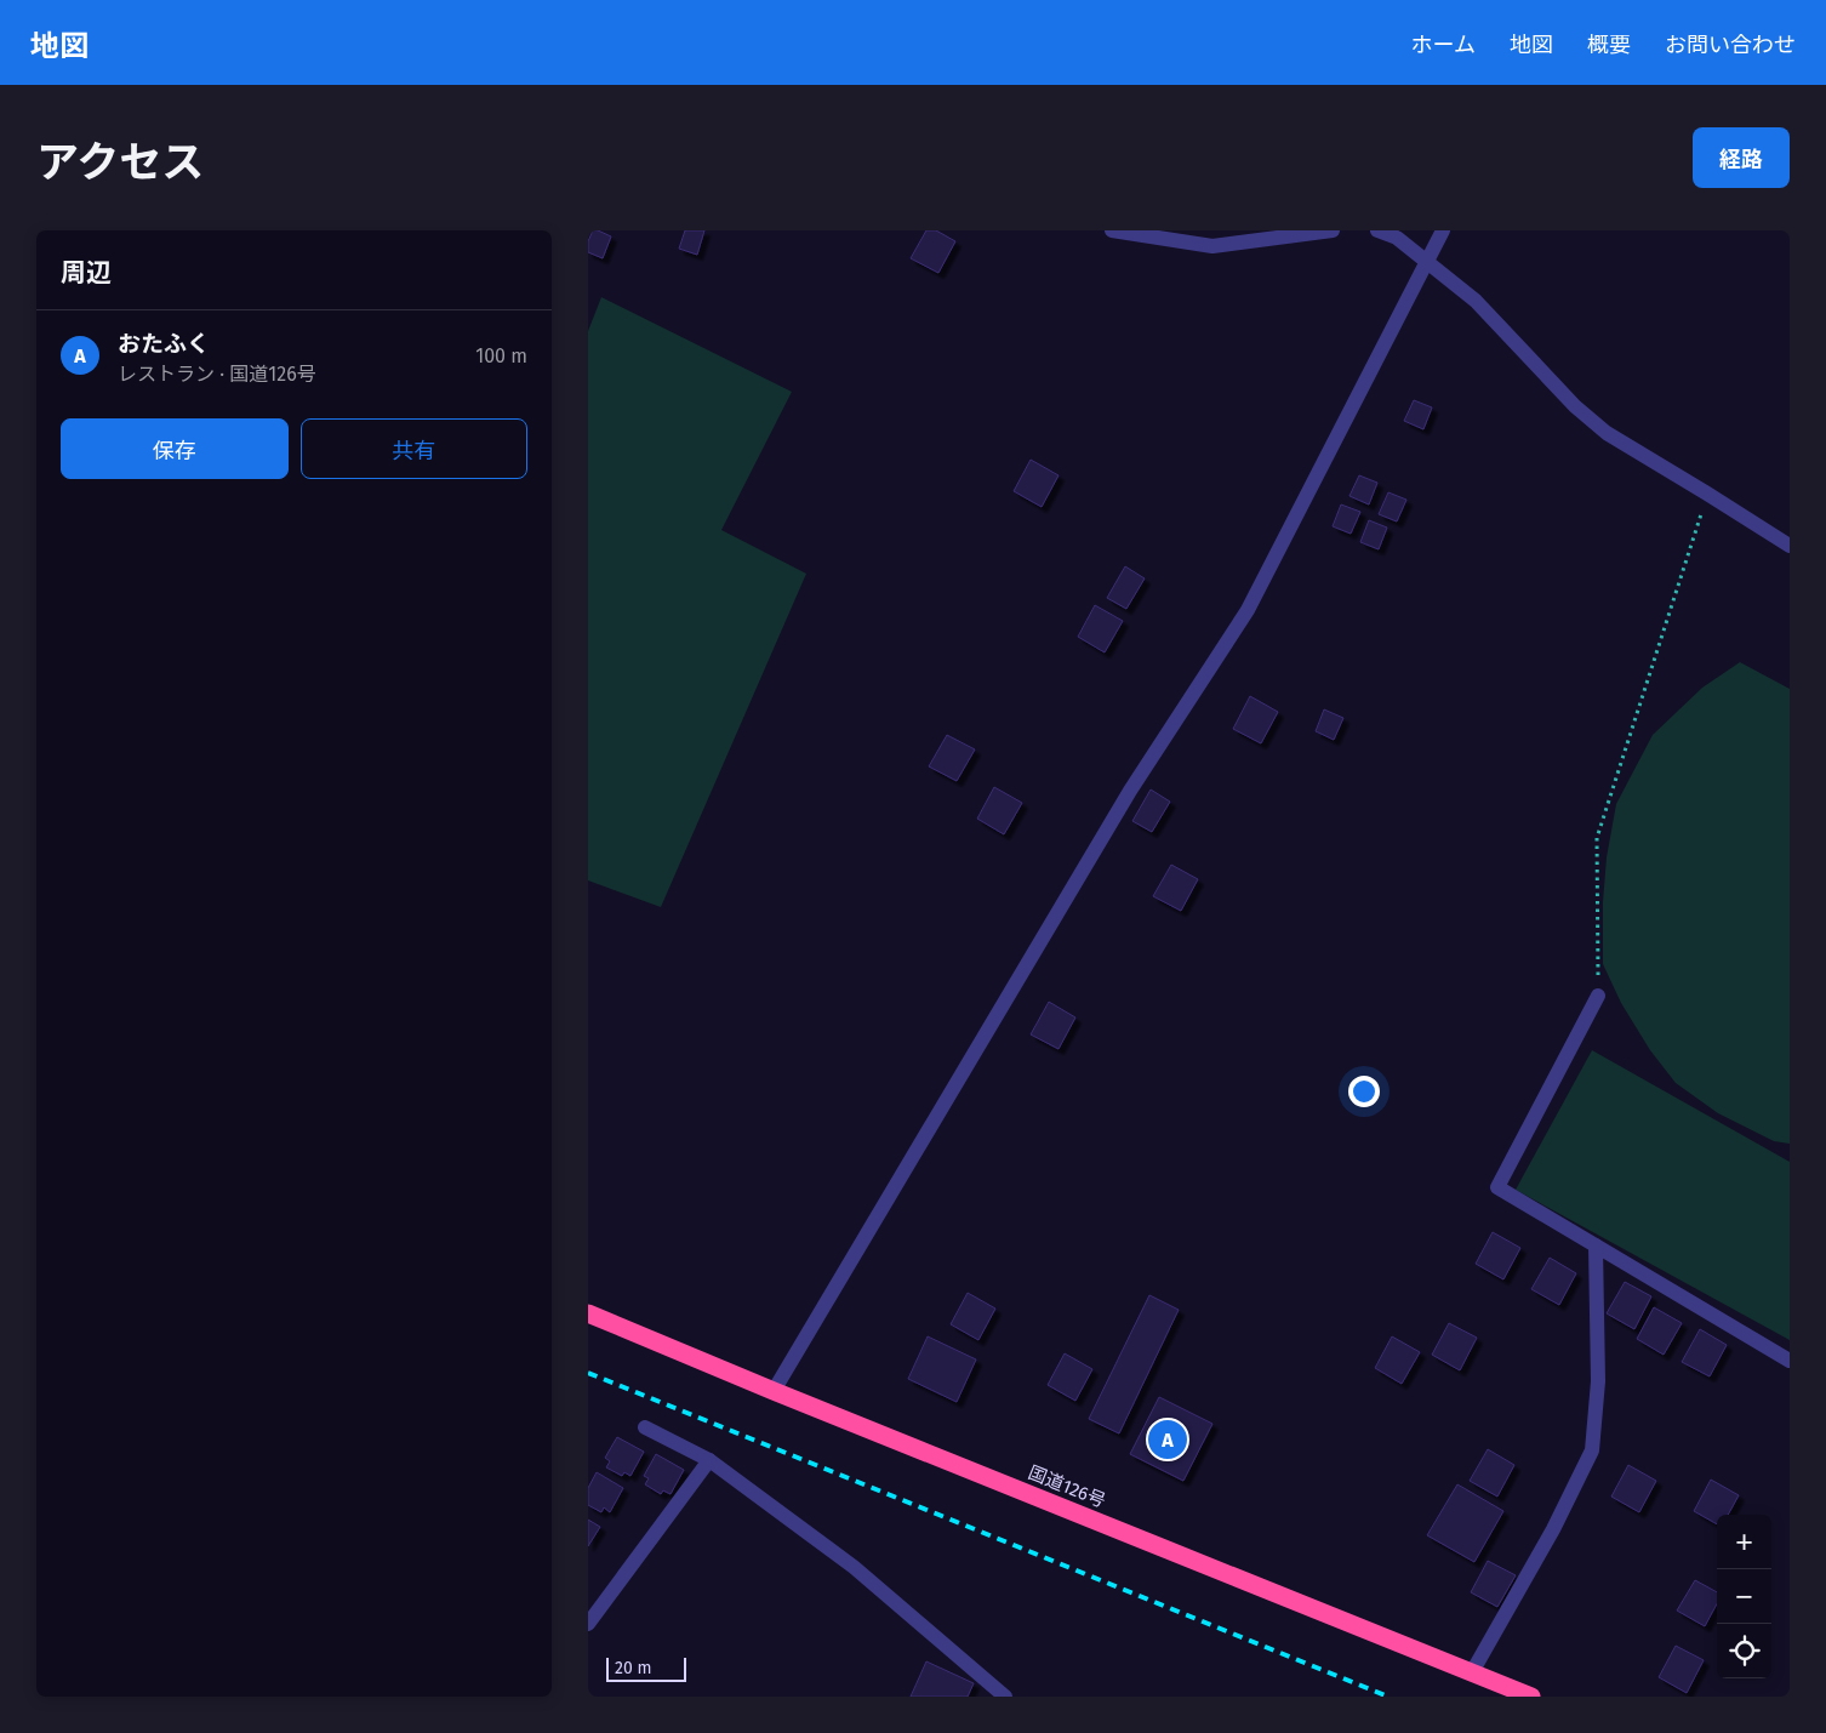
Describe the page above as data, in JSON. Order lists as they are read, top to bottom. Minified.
{"streets":{"highway":["国道126号"]},"scale_bar":"20 m","page":{"header":"地図","nav":["ホーム","地図","概要","お問い合わせ"],"title":"アクセス","buttons":["経路",["保存","共有"]],"heading":"周辺","list":[{"mark":"A","name":"おたふく","note":"レストラン · 国道126号","value":"100 m"}],"pins":"A","map_buttons":["+","−"],"scale":"20 m"}}
